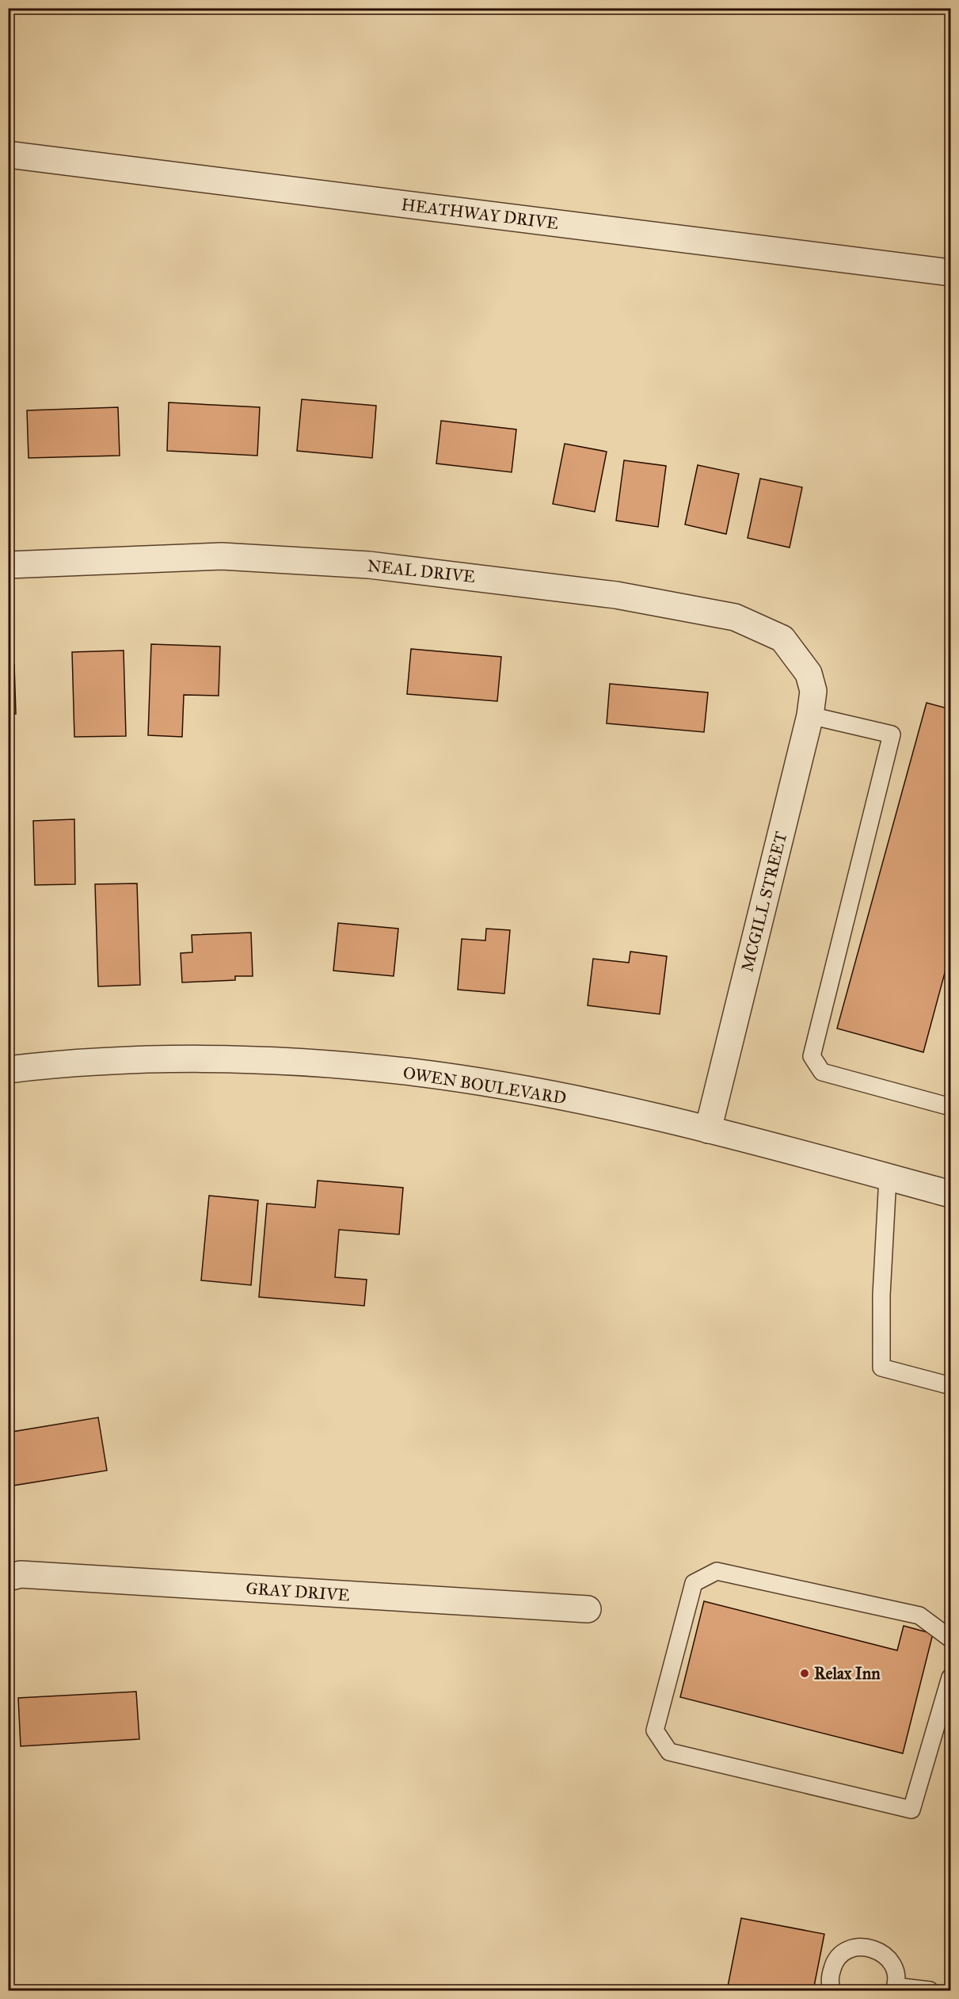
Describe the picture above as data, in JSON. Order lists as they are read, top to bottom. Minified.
{"streets":{"street":["HEATHWAY DRIVE","NEAL DRIVE","MCGILL STREET","OWEN BOULEVARD","GRAY DRIVE"]},"crossings":[["NEAL DRIVE","MCGILL STREET"],["MCGILL STREET","OWEN BOULEVARD"]],"places":["Relax Inn"]}
